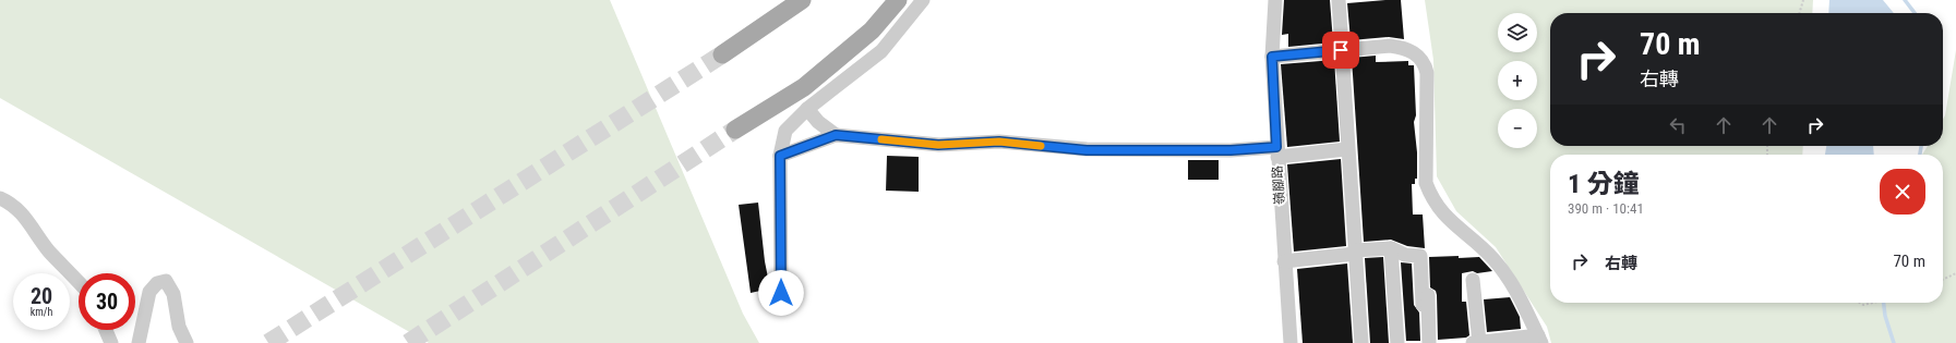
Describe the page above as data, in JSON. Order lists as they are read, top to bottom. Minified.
{"streets":{"street":["嶺腳路"]},"page":{"map_buttons":["+","−"],"turn":["70 m","右轉"],"heading":["1 分鐘","390 m · 10:41"],"list":[{"name":"右轉","value":"70 m"}],"speed":"20 km/h","limit":"30"}}
